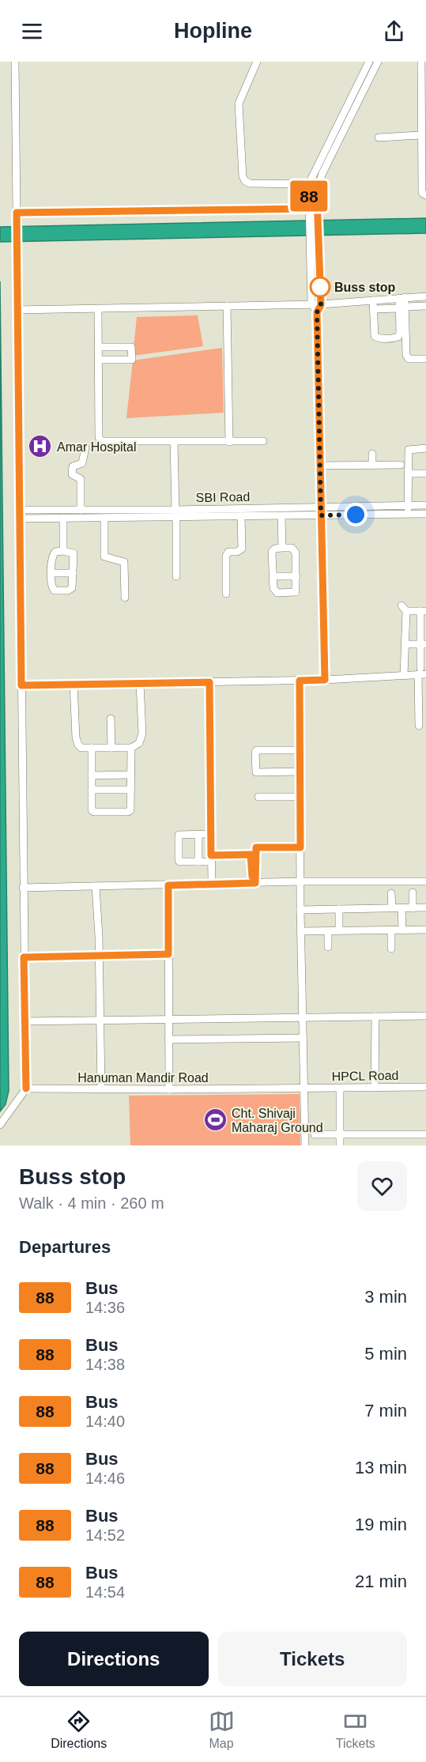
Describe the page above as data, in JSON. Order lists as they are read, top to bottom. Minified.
{"streets":{"street":["SBI Road","HPCL Road","Hanuman Mandir Road"]},"crossings":[["HPCL Road","Hanuman Mandir Road"]],"places":{"other":["Buss stop"],"hospital":["Amar Hospital"],"sports":["Cht. Shivaji Maharaj Ground"]},"lines":["bus line 88"],"page":{"header":"Hopline","on_map":"88","heading":[["Buss stop","Walk · 4 min · 260 m"],"Departures"],"list":[{"mark":"88","name":"Bus","note":"14:36","value":"3 min"},{"mark":"88","name":"Bus","note":"14:38","value":"5 min"},{"mark":"88","name":"Bus","note":"14:40","value":"7 min"},{"mark":"88","name":"Bus","note":"14:46","value":"13 min"},{"mark":"88","name":"Bus","note":"14:52","value":"19 min"},{"mark":"88","name":"Bus","note":"14:54","value":"21 min"}],"buttons":["Directions","Tickets"],"tabs":["Directions","Map","Tickets"]}}
